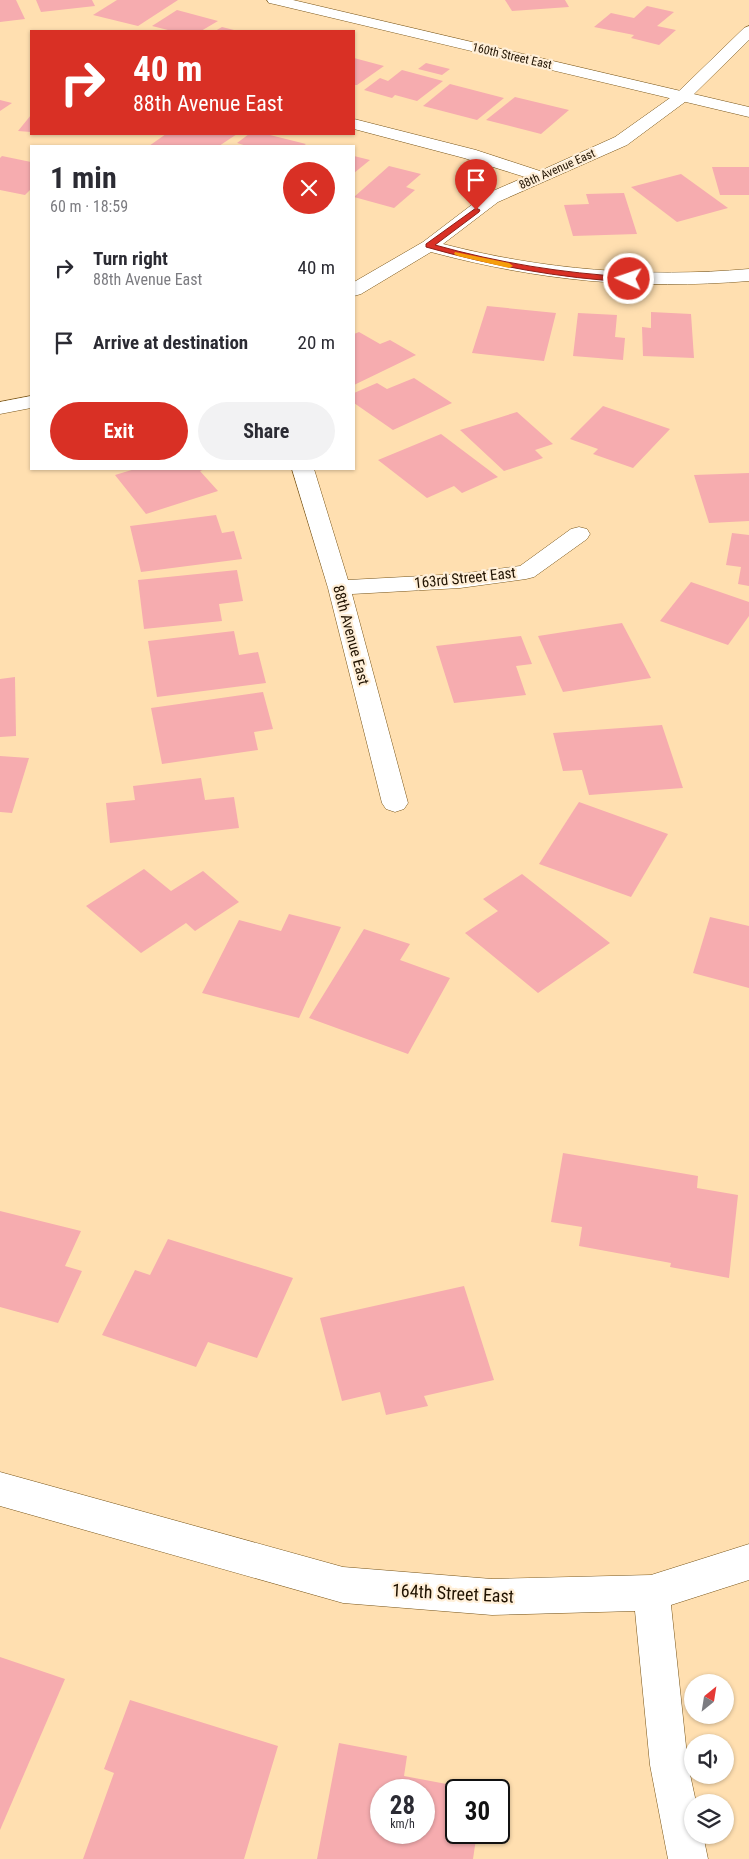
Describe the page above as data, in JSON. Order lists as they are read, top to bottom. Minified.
{"streets":{"street":["160th Street East","88th Avenue East","163rd Street East","164th Street East"]},"crossings":[["160th Street East","88th Avenue East"],["88th Avenue East","163rd Street East"]],"north":"top right","page":{"turn":["40 m","88th Avenue East"],"heading":["1 min","60 m · 18:59"],"list":[{"name":"Turn right","note":"88th Avenue East","value":"40 m"},{"name":"Arrive at destination","value":"20 m"}],"buttons":["Exit","Share"],"speed":"28 km/h","limit":"30"}}
